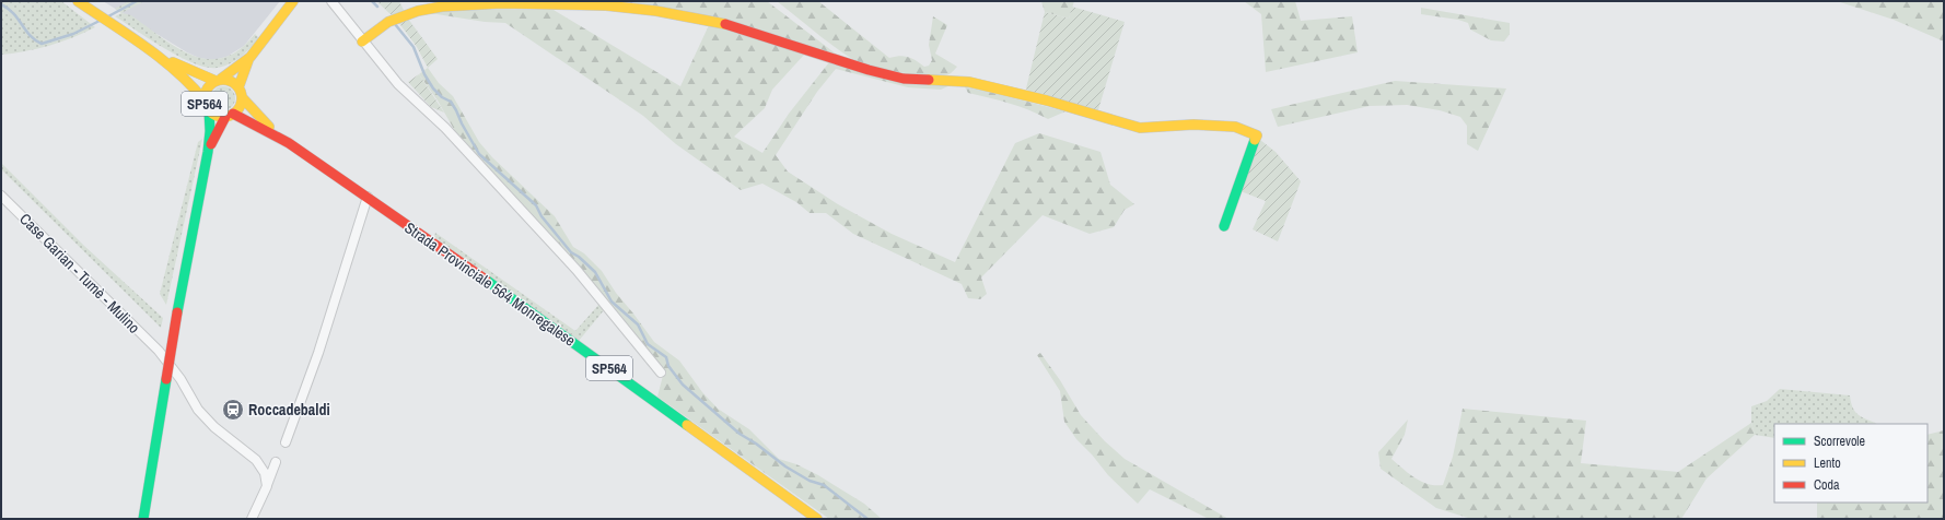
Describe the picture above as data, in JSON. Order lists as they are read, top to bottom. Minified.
{"streets":{"street":["SP564","Case Garian - Tumè - Mulino","Strada Provinciale 564 Monregalese"]},"crossings":[["SP564","Strada Provinciale 564 Monregalese"]],"places":{"station":["Roccadebaldi"]},"legend":["Scorrevole","Lento","Coda"]}
